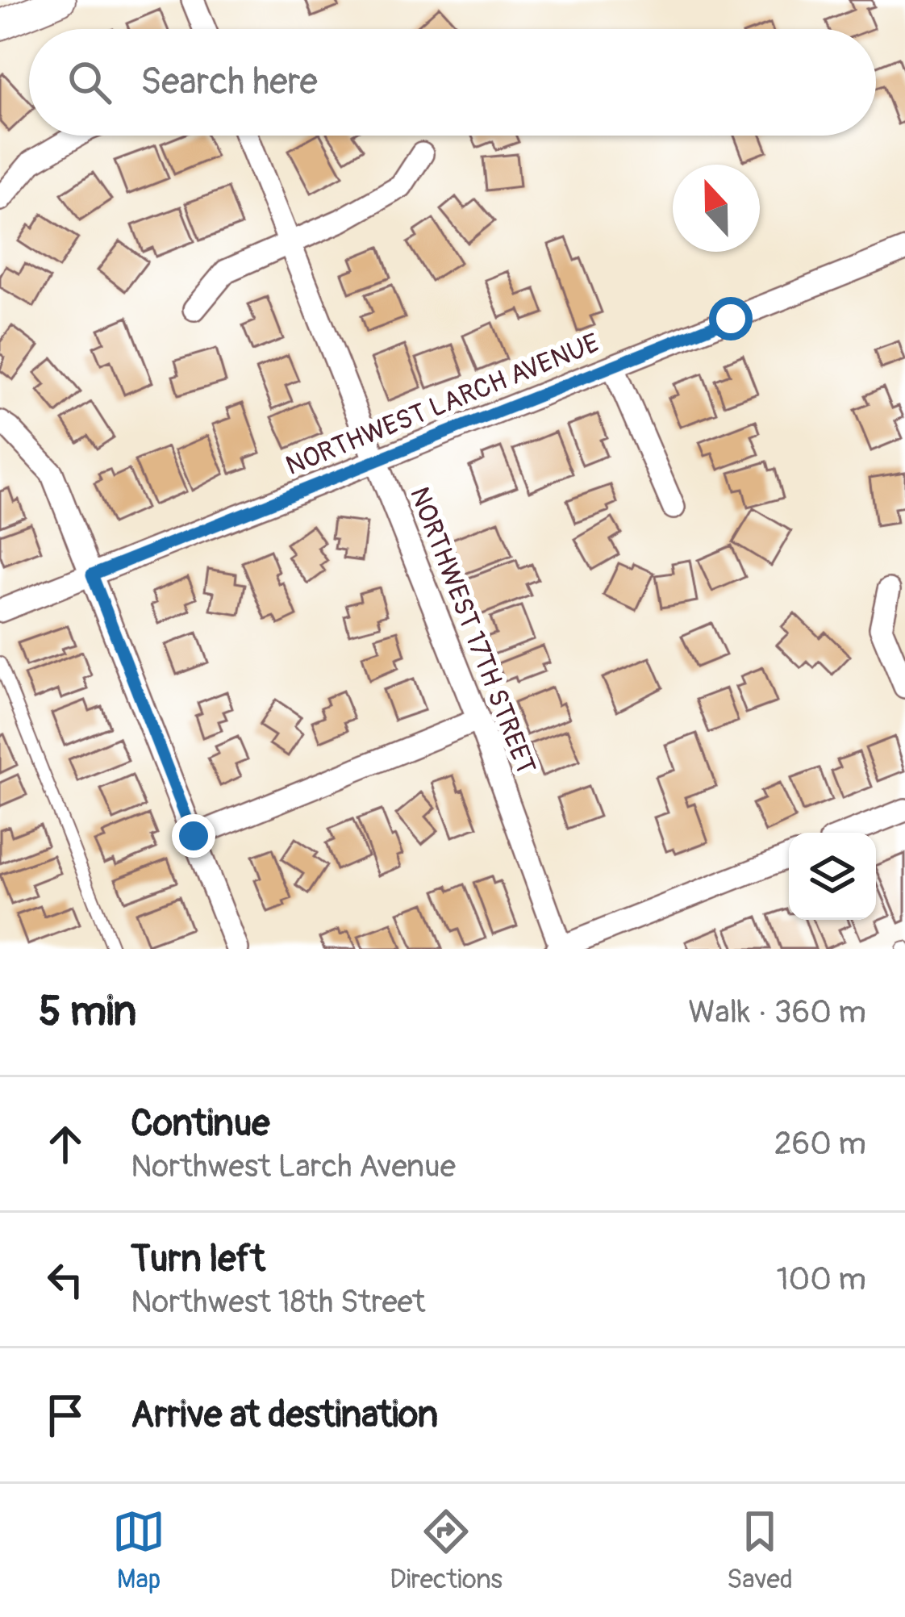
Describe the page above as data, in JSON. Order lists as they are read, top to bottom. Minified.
{"streets":{"street":["NORTHWEST LARCH AVENUE","NORTHWEST 17TH STREET"]},"crossings":[["NORTHWEST LARCH AVENUE","NORTHWEST 17TH STREET"]],"north":"top","page":{"search":"Search here","heading":["5 min","Walk · 360 m"],"list":[["Continue","Northwest Larch Avenue","260 m"],["Turn left","Northwest 18th Street","100 m"],"Arrive at destination"],"nav":["Map","Directions","Saved"]}}
